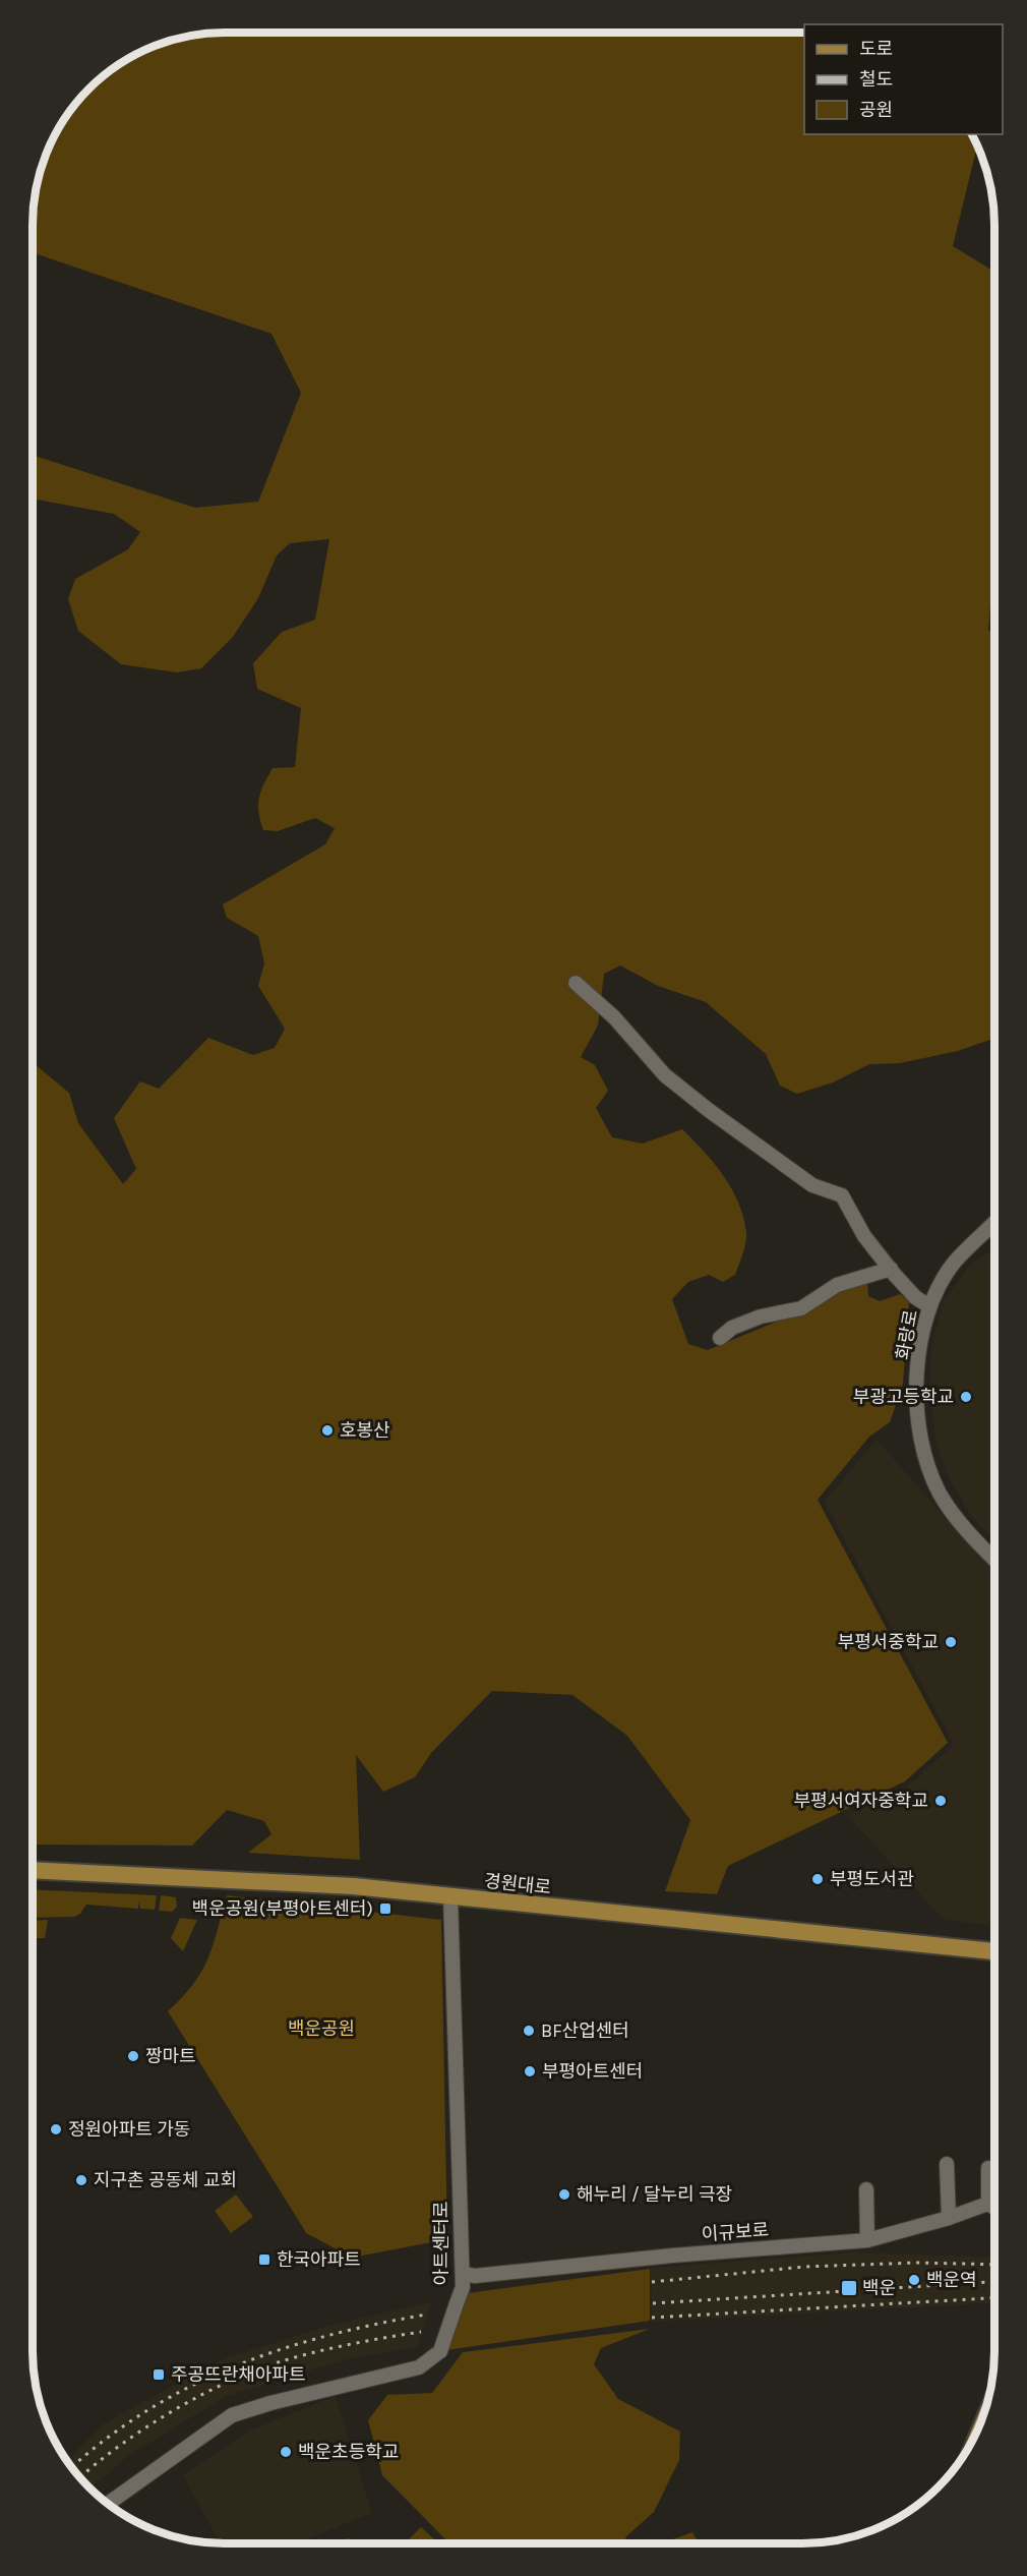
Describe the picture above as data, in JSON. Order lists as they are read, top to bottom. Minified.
{"streets":{"main road":["경원대로"],"street":["화랑로","이규보로","아트센터로"]},"crossings":[["경원대로","아트센터로"],["이규보로","아트센터로"]],"parks":["백운공원"],"places":{"other":["부광고등학교","호봉산","부평서중학교","부평서여자중학교","부평도서관","BF산업센터","짱마트","부평아트센터","정원아파트 가동","지구촌 공동체 교회","해누리 / 달누리 극장","백운역","백운초등학교"],"transit":["백운공원(부평아트센터)","한국아파트","백운","주공뜨란채아파트"]},"legend":["도로","철도","공원"]}
